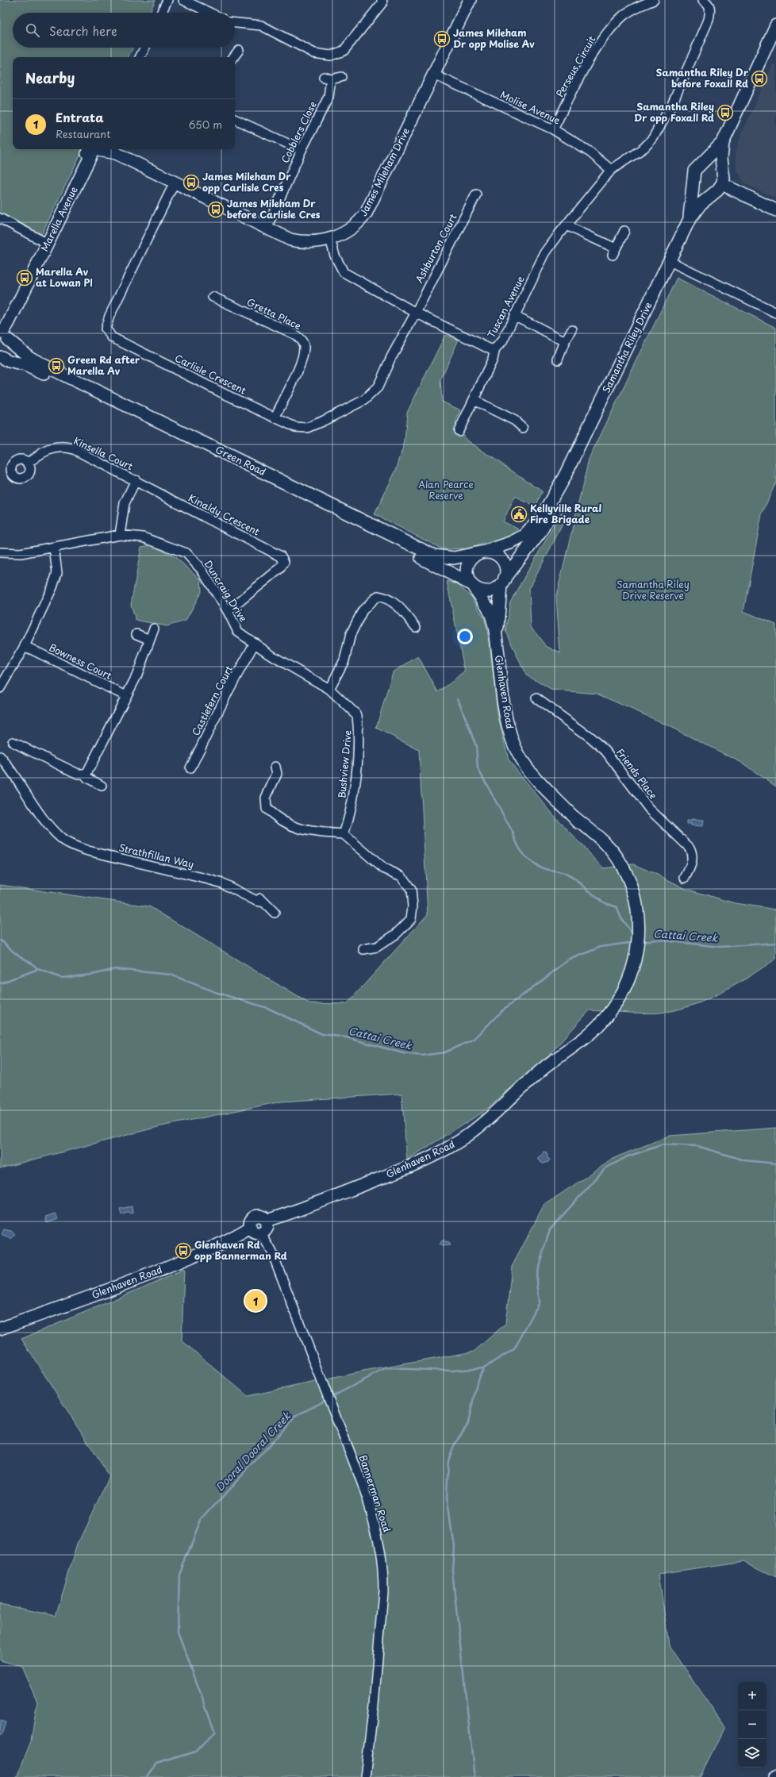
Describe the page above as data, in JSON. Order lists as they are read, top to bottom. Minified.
{"streets":{"main road":["James Mileham Drive","Marella Avenue","Samantha Riley Drive","Green Road","Glenhaven Road"],"street":["Perseus Circuit","Molise Avenue","Cobblers Close","Ashburton Court","Tuscan Avenue","Gretta Place","Carlisle Crescent","Kinsella Court","Kinaldy Crescent","Duncraig Drive","Bowness Court","Castlefern Court","Bushview Drive","Friends Place","Strathfillan Way","Bannerman Road"]},"crossings":[["Perseus Circuit","Molise Avenue"],["Molise Avenue","James Mileham Drive"],["Molise Avenue","Tuscan Avenue"],["Cobblers Close","James Mileham Drive"],["James Mileham Drive","Marella Avenue"],["James Mileham Drive","Tuscan Avenue"],["James Mileham Drive","Carlisle Crescent"],["Marella Avenue","Green Road"],["Ashburton Court","Tuscan Avenue"],["Ashburton Court","Carlisle Crescent"],["Tuscan Avenue","Carlisle Crescent"],["Gretta Place","Carlisle Crescent"],["Samantha Riley Drive","Green Road"],["Samantha Riley Drive","Glenhaven Road"],["Kinsella Court","Kinaldy Crescent"],["Green Road","Glenhaven Road"],["Kinaldy Crescent","Duncraig Drive"],["Duncraig Drive","Castlefern Court"],["Duncraig Drive","Bushview Drive"],["Glenhaven Road","Bannerman Road"]],"water":["Cattai Creek","Dooral Dooral Creek"],"parks":["Alan Pearce Reserve","Samantha Riley Drive Reserve"],"places":{"bus stop":["James Mileham Dr opp Molise Av","Samantha Riley Dr before Foxall Rd","Samantha Riley Dr opp Foxall Rd","James Mileham Dr opp Carlisle Cres","James Mileham Dr before Carlisle Cres","Marella Av at Lowan Pl","Green Rd after Marella Av","Glenhaven Rd opp Bannerman Rd"],"public building":["Kellyville Rural Fire Brigade"]},"page":{"search":"Search here","heading":"Nearby","list":[{"mark":"1","name":"Entrata","note":"Restaurant","value":"650 m"}],"pins":"1","map_buttons":["+","−"]}}
